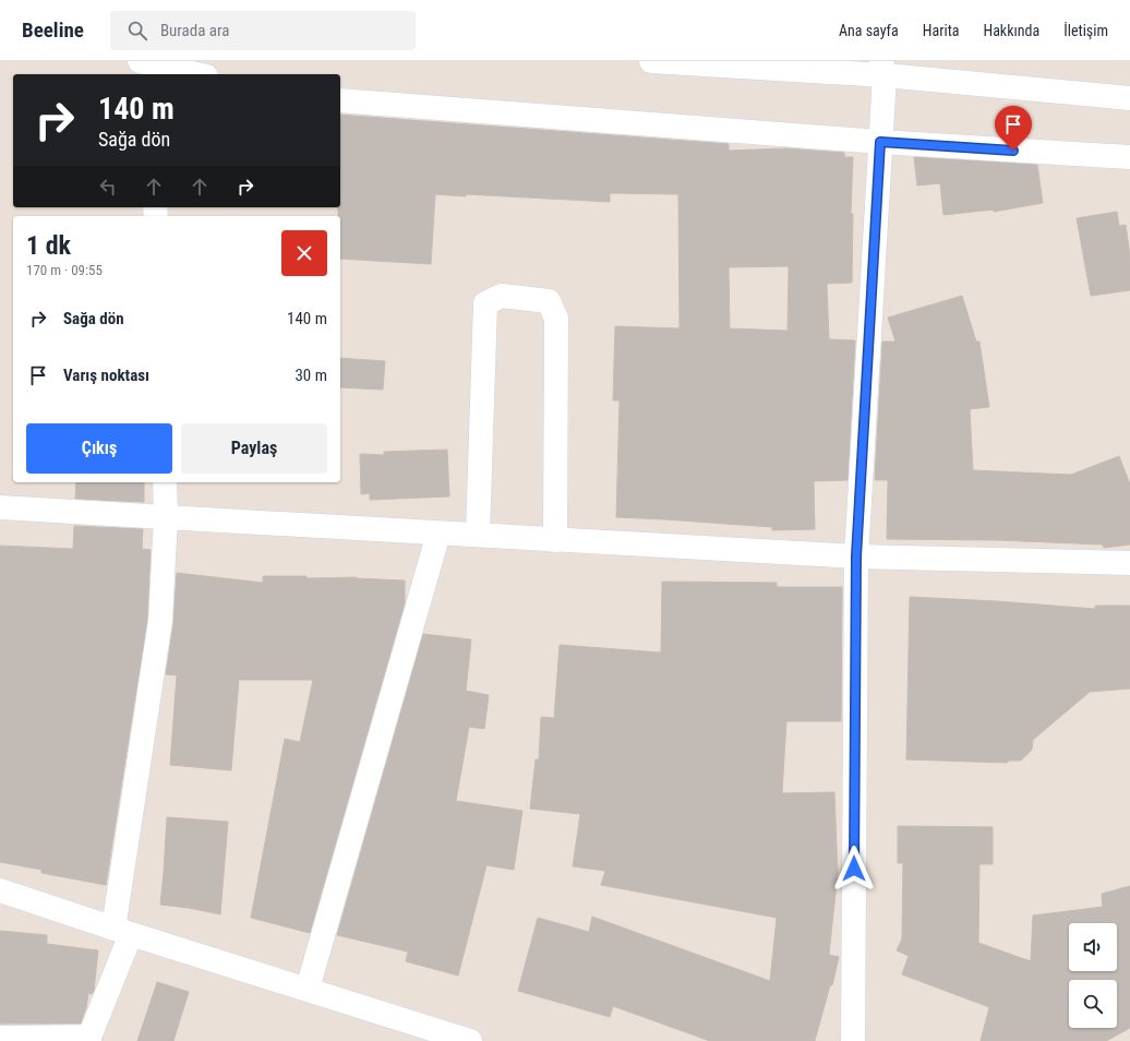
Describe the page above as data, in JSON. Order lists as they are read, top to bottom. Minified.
{"page":{"header":"Beeline","search":"Burada ara","nav":["Ana sayfa","Harita","Hakkında","İletişim"],"turn":["140 m","Sağa dön"],"heading":["1 dk","170 m · 09:55"],"list":[{"name":"Sağa dön","value":"140 m"},{"name":"Varış noktası","value":"30 m"}],"buttons":["Çıkış","Paylaş"]}}
